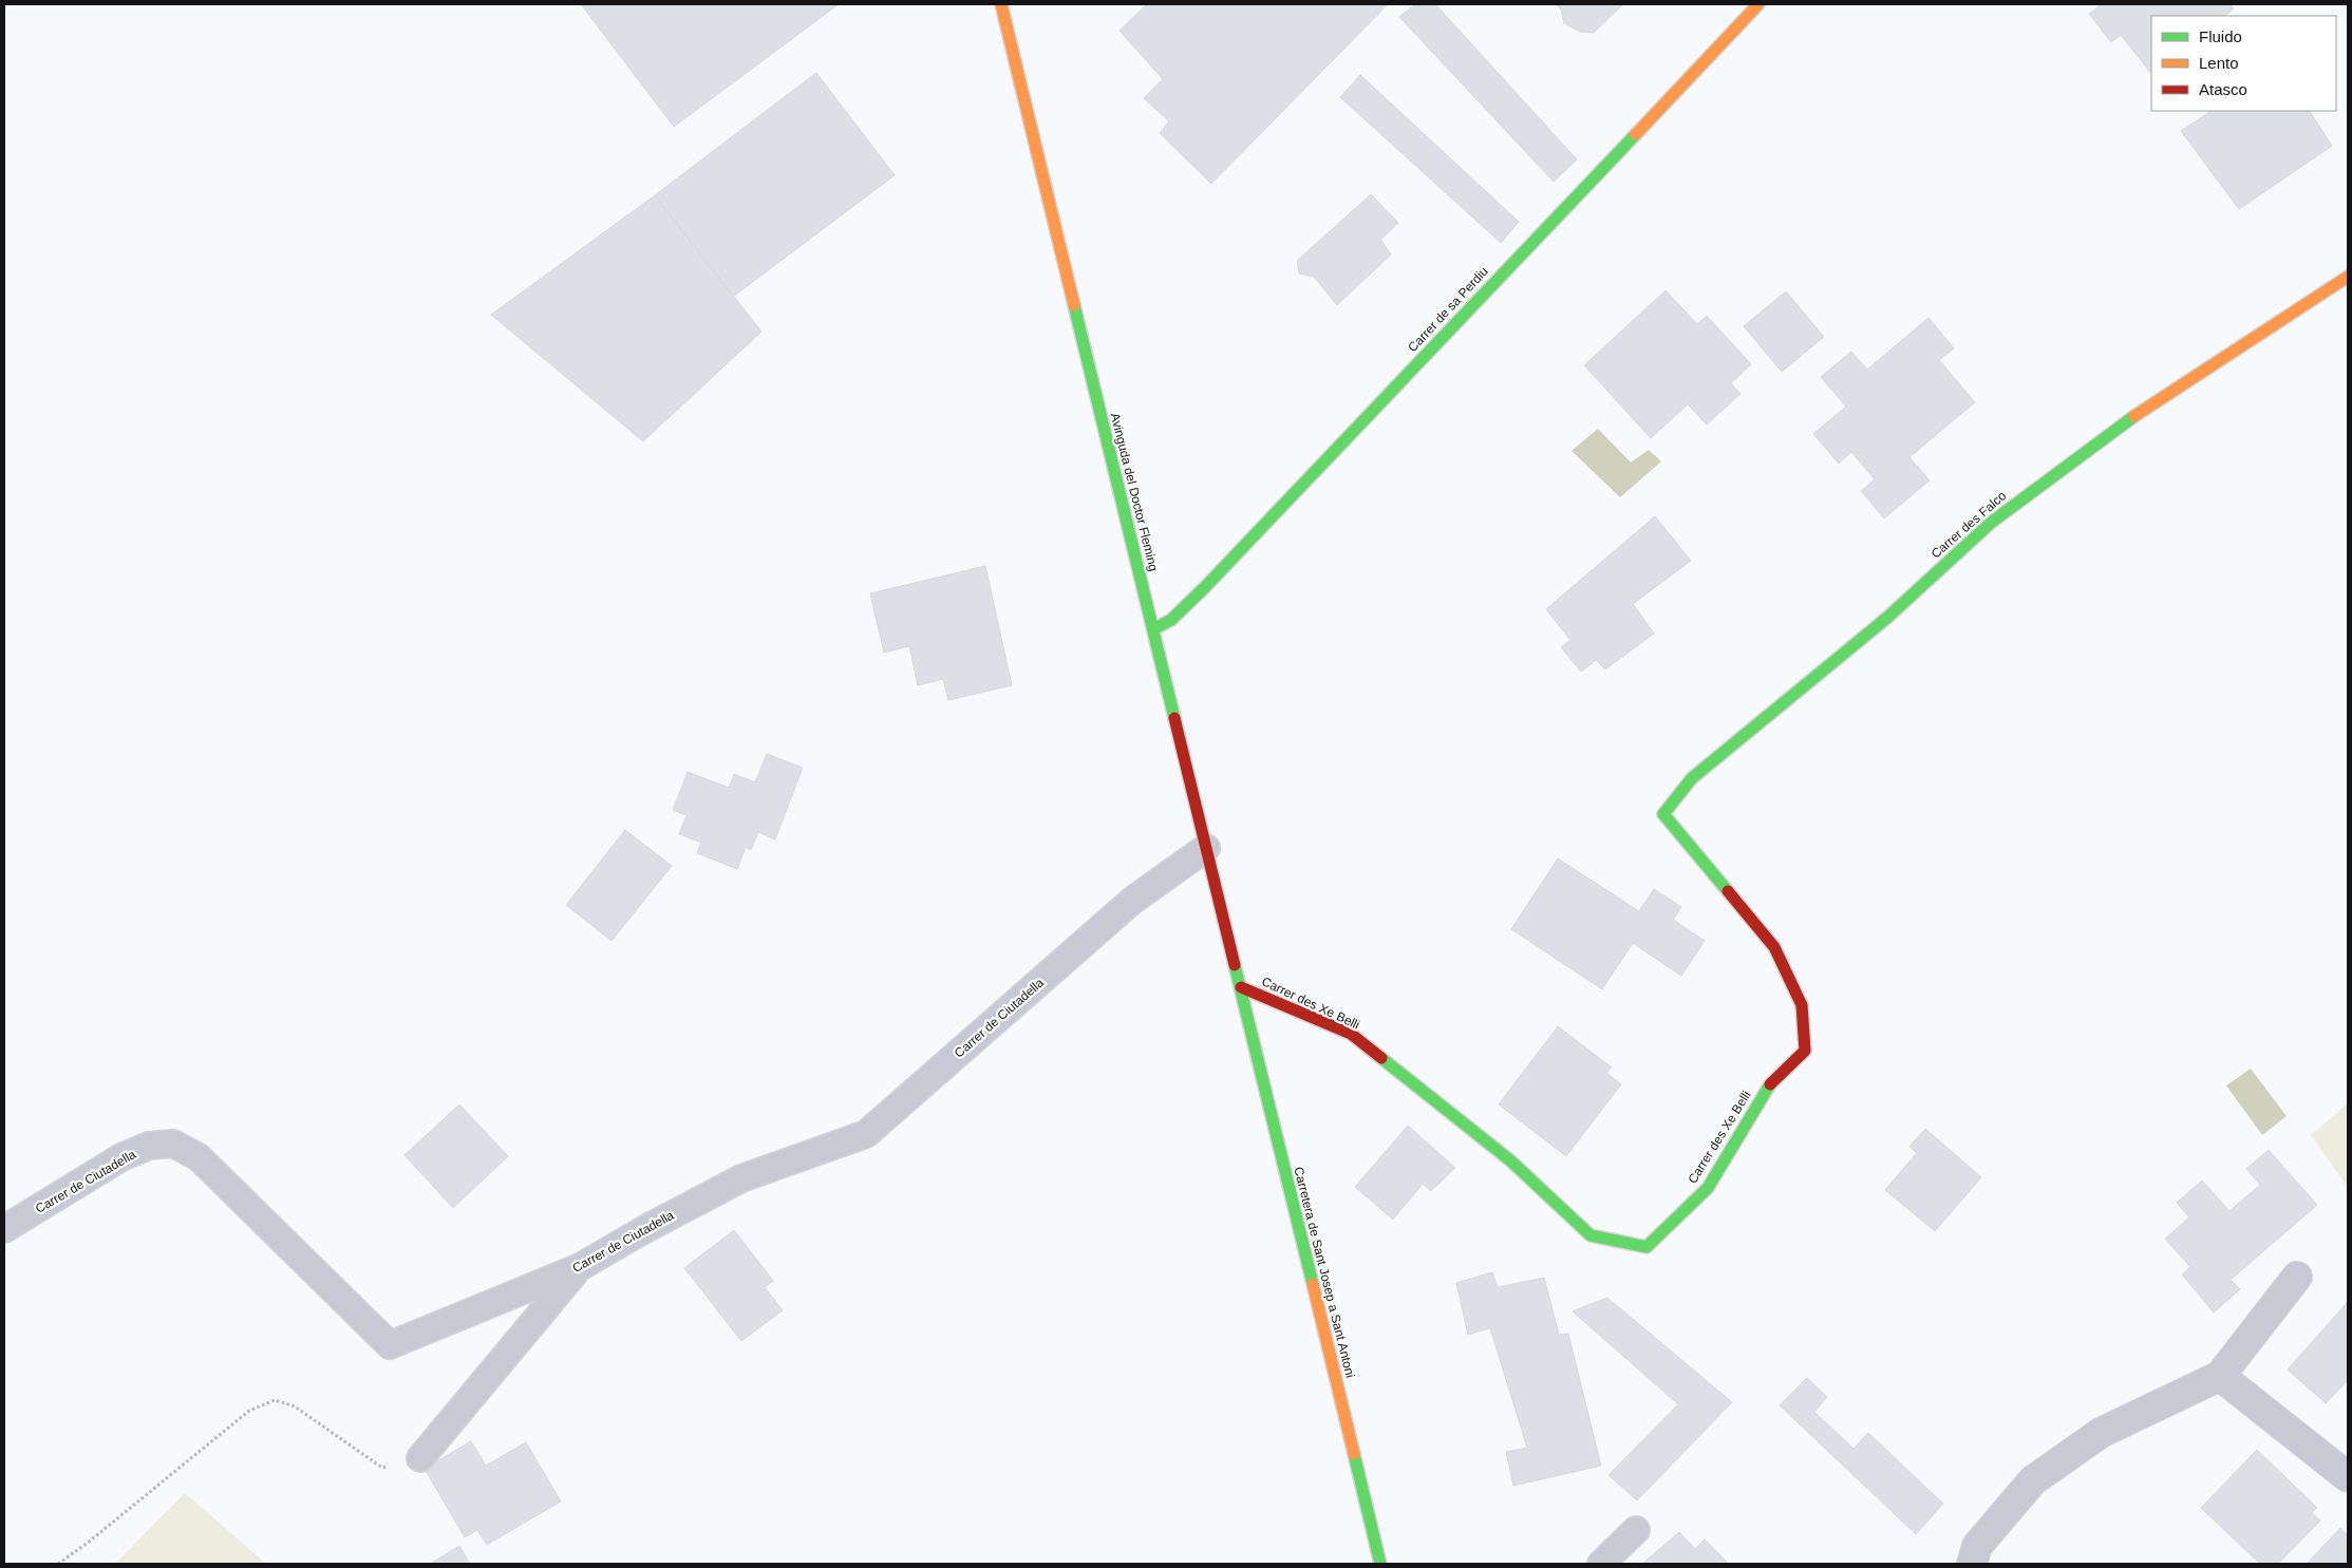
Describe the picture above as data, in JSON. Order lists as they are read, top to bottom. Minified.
{"streets":{"street":["Carrer de sa Perdiu","Avinguda del Doctor Fleming","Carrer des Falco","Carrer des Xe Belli","Carretera de Sant Josep a Sant Antoni"],"lane":["Carrer de Ciutadella"]},"crossings":[["Carrer de sa Perdiu","Avinguda del Doctor Fleming"],["Avinguda del Doctor Fleming","Carrer des Xe Belli"],["Avinguda del Doctor Fleming","Carrer de Ciutadella"],["Avinguda del Doctor Fleming","Carretera de Sant Josep a Sant Antoni"],["Carrer des Falco","Carrer des Xe Belli"],["Carrer des Xe Belli","Carretera de Sant Josep a Sant Antoni"]],"legend":["Fluido","Lento","Atasco"]}
